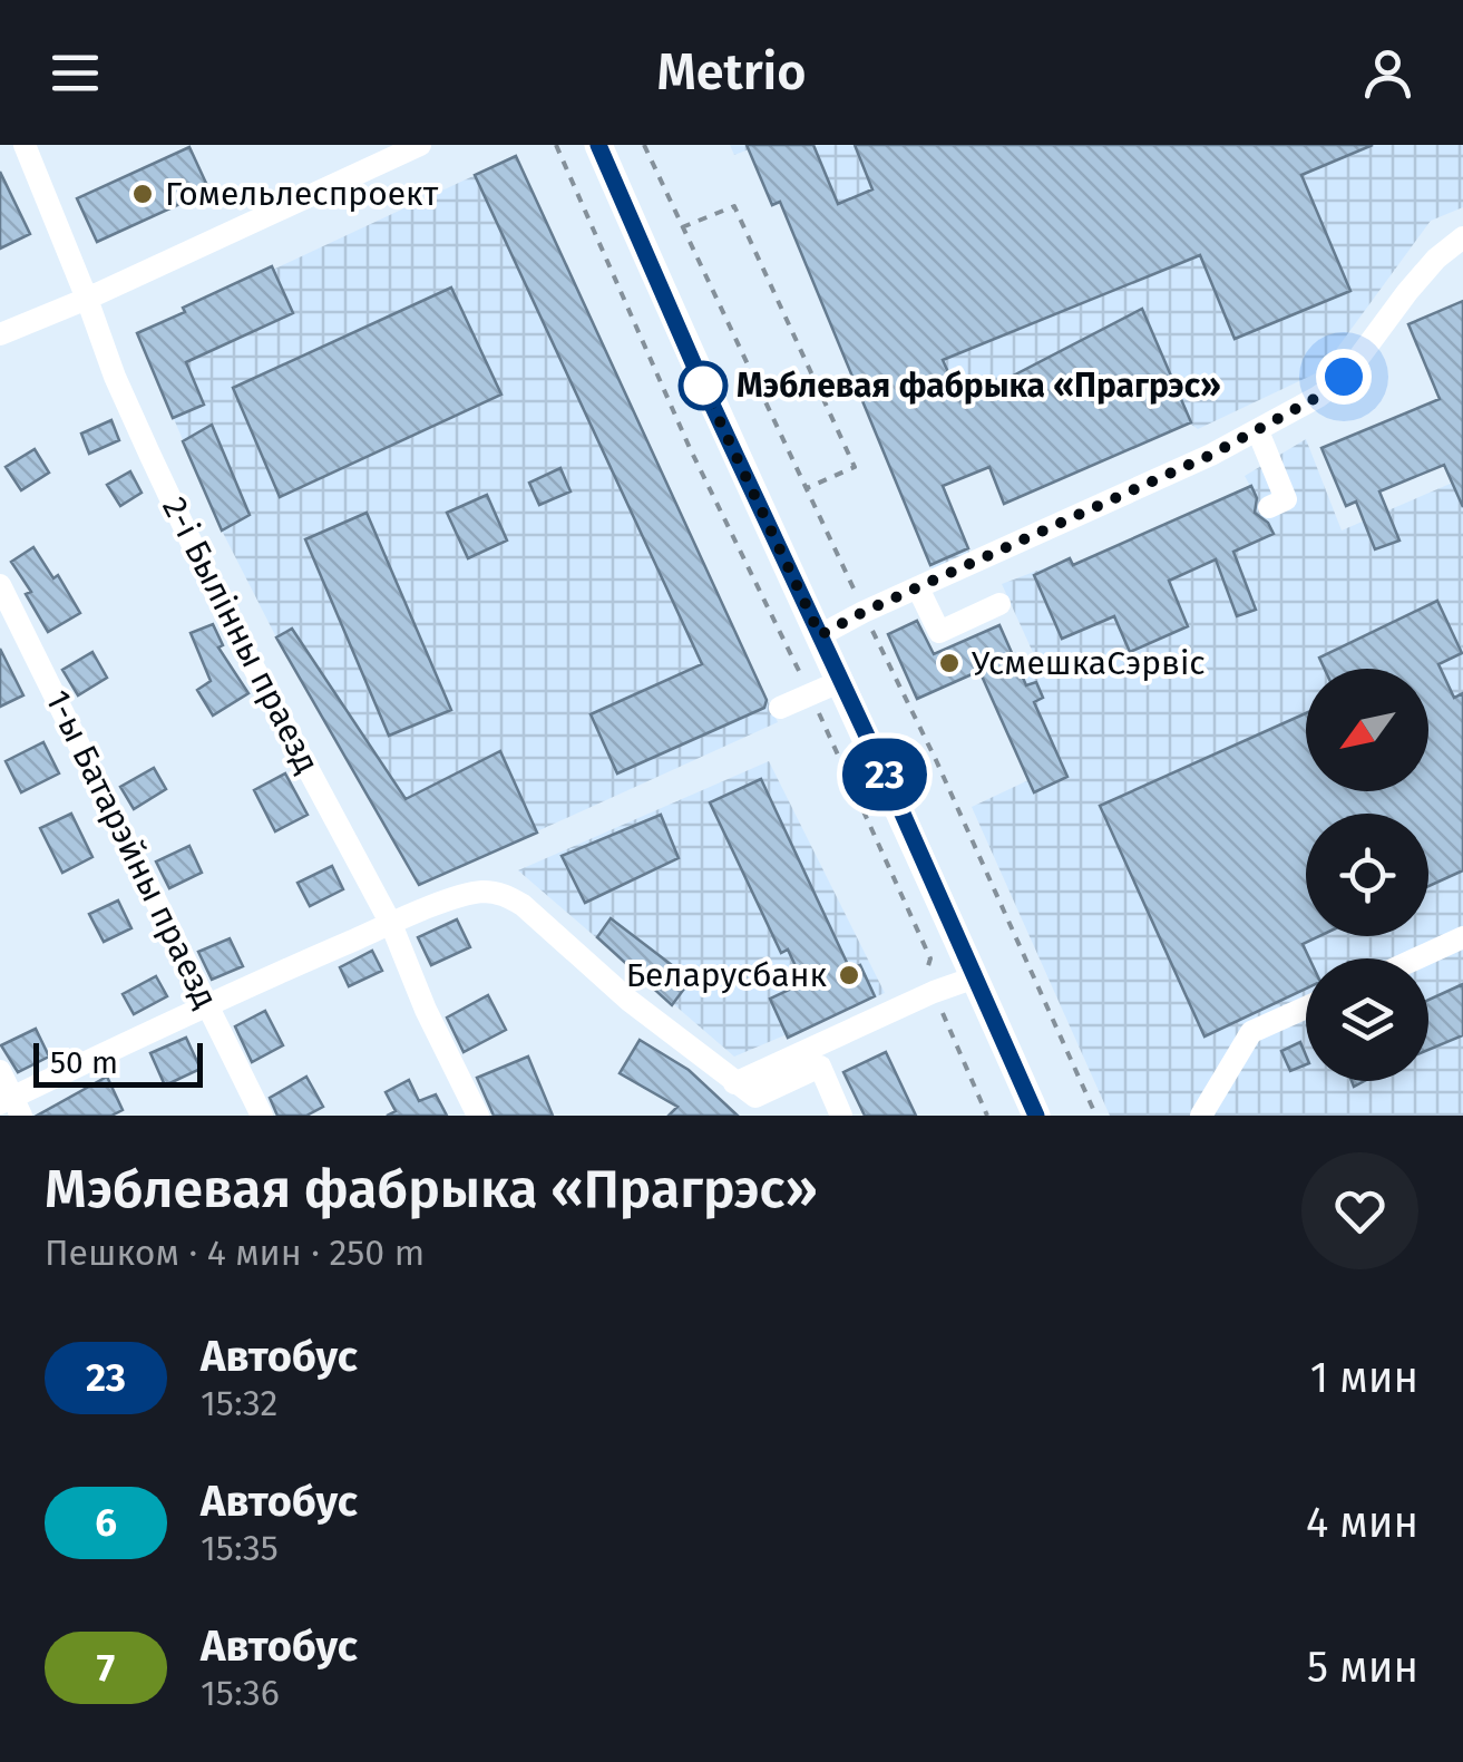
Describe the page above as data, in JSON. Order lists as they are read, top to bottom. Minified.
{"streets":{"street":["2-і Былінны праезд","1-ы Батарэйны праезд"]},"places":["Гомельлеспроект","Мэблевая фабрыка «Прагрэс»","УсмешкаСэрвіс","Беларусбанк"],"lines":["bus line 23"],"scale_bar":"50 m","north":"bottom left","page":{"header":"Metrio","on_map":"23","scale":"50 m","heading":["Мэблевая фабрыка «Прагрэс»","Пешком · 4 мин · 250 m"],"list":[{"mark":"23","name":"Автобус","note":"15:32","value":"1 мин"},{"mark":"6","name":"Автобус","note":"15:35","value":"4 мин"},{"mark":"7","name":"Автобус","note":"15:36","value":"5 мин"}]}}
